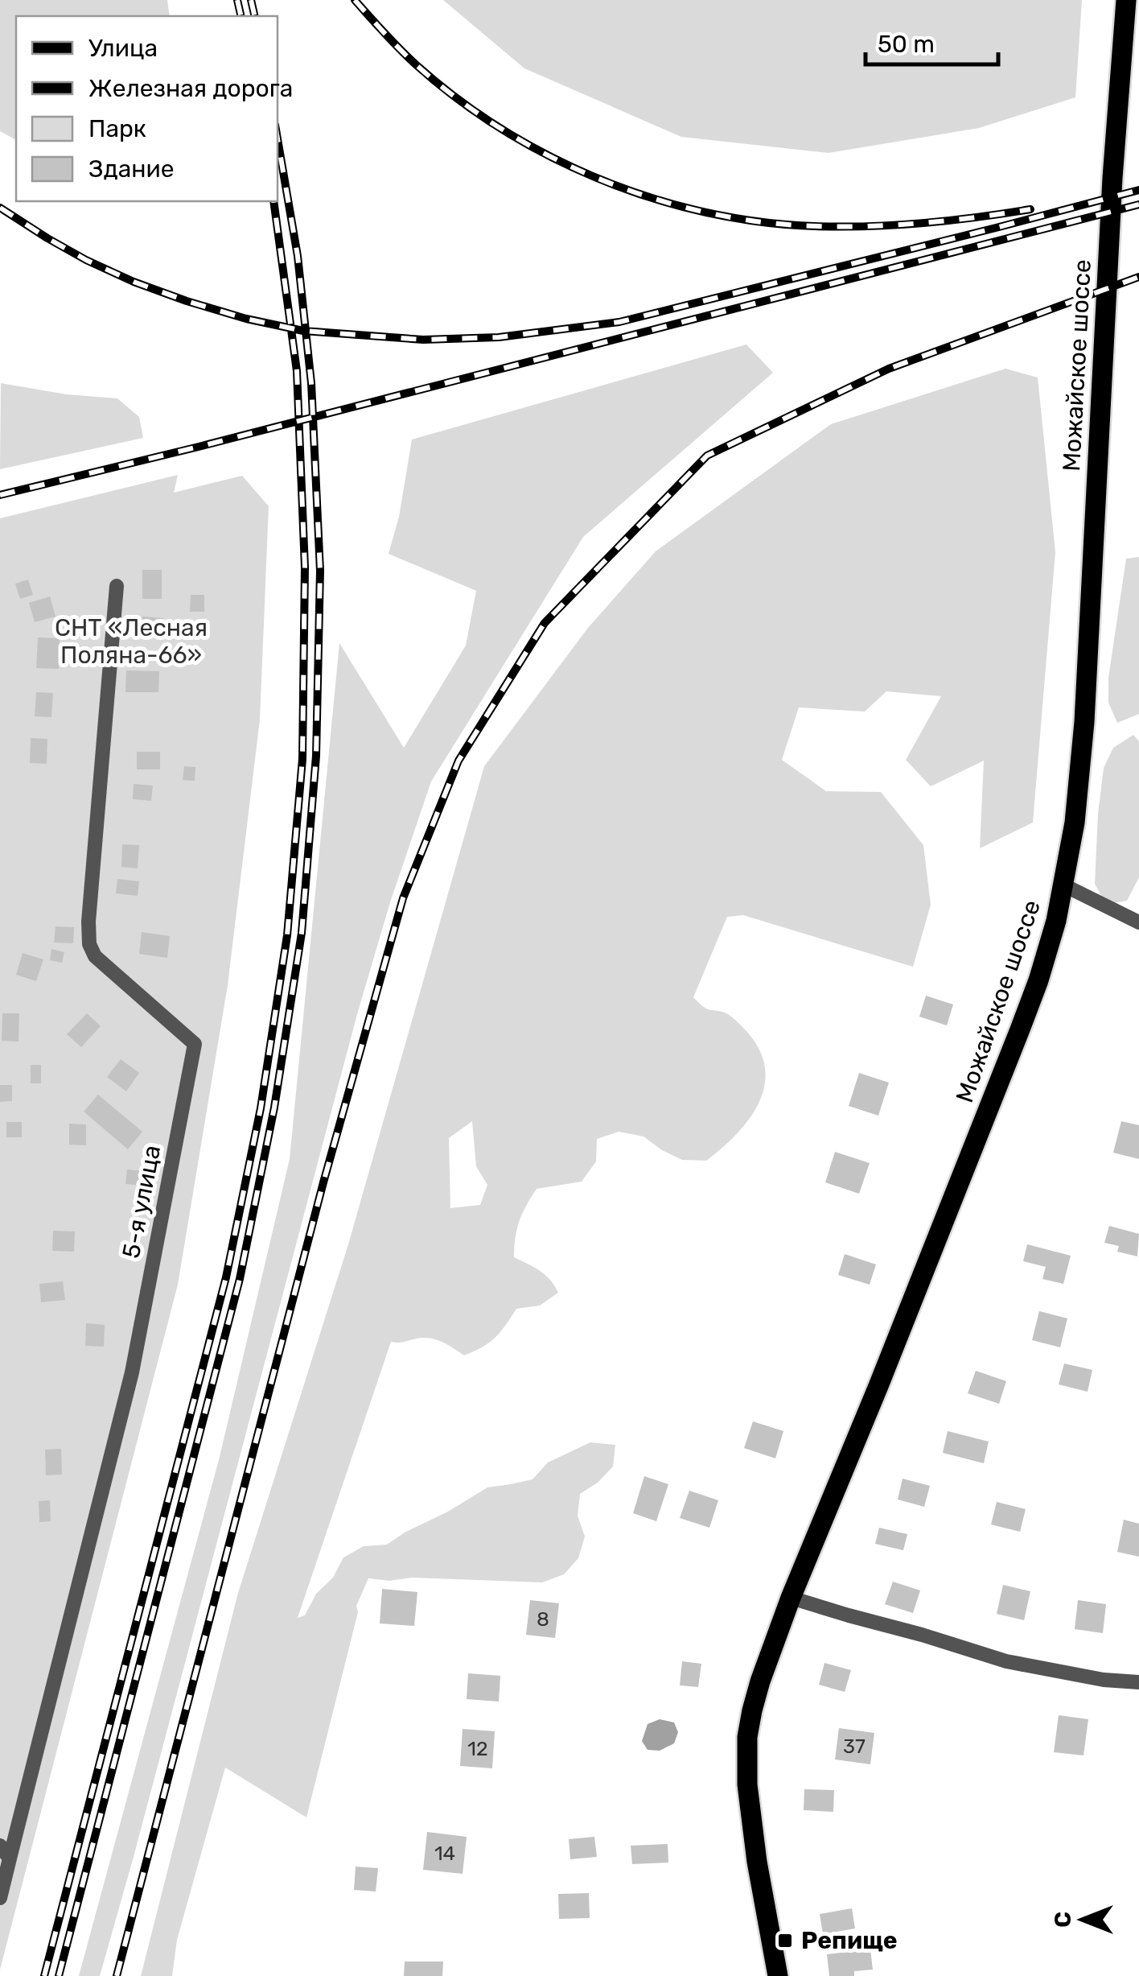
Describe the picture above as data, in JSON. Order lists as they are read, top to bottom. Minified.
{"streets":{"main road":["Можайское шоссе"],"street":["5-я улица"]},"parks":["СНТ «Лесная Поляна-66»"],"places":{"transit":["Репище"]},"house_numbers":["8","37","12","14"],"legend":["Улица","Железная дорога","Парк","Здание"],"scale_bar":"50 m","north":"left"}
